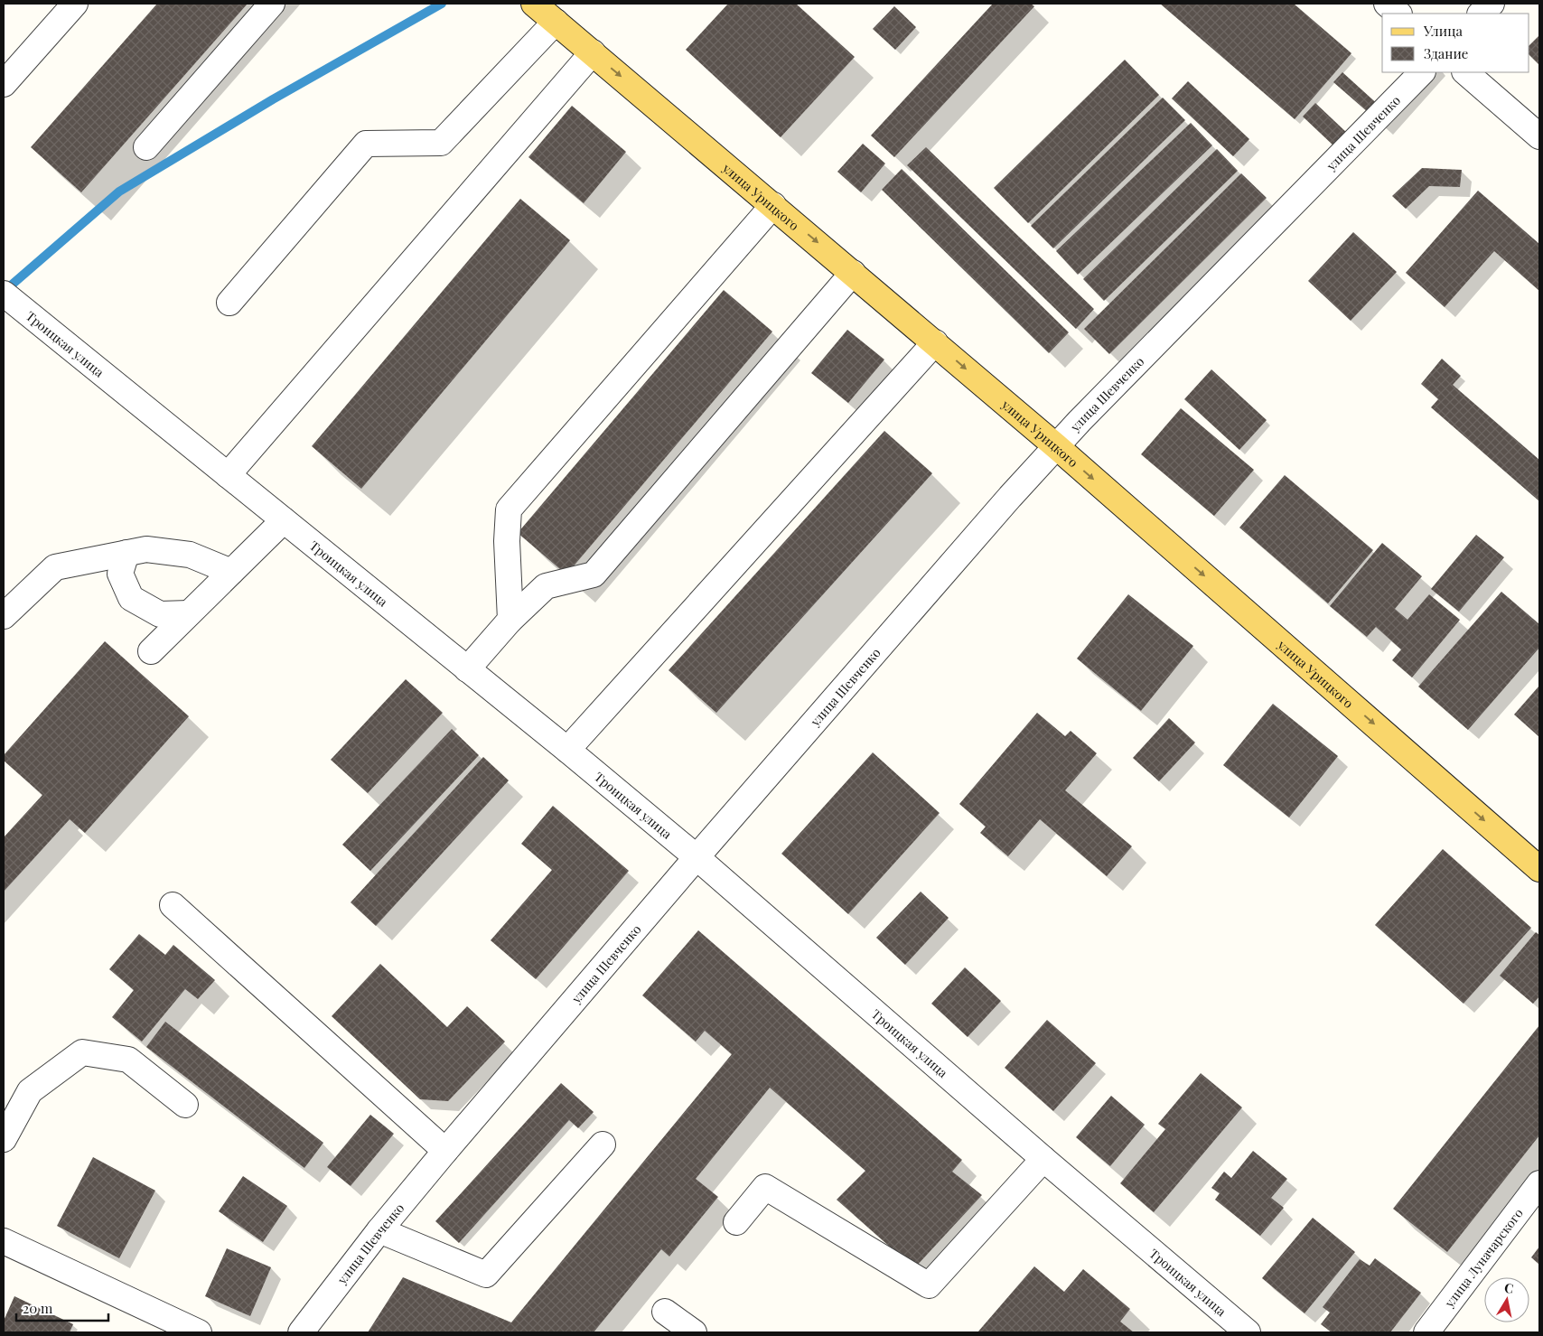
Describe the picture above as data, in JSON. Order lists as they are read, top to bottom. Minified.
{"streets":{"main road":["улица Урицкого"],"street":["улица Шевченко","Троицкая улица","улица Луначарского"]},"crossings":[["улица Шевченко","улица Урицкого"],["улица Шевченко","Троицкая улица"]],"one_way":["улица Урицкого"],"legend":["Улица","Здание"],"scale_bar":"20 m","north":"top"}
